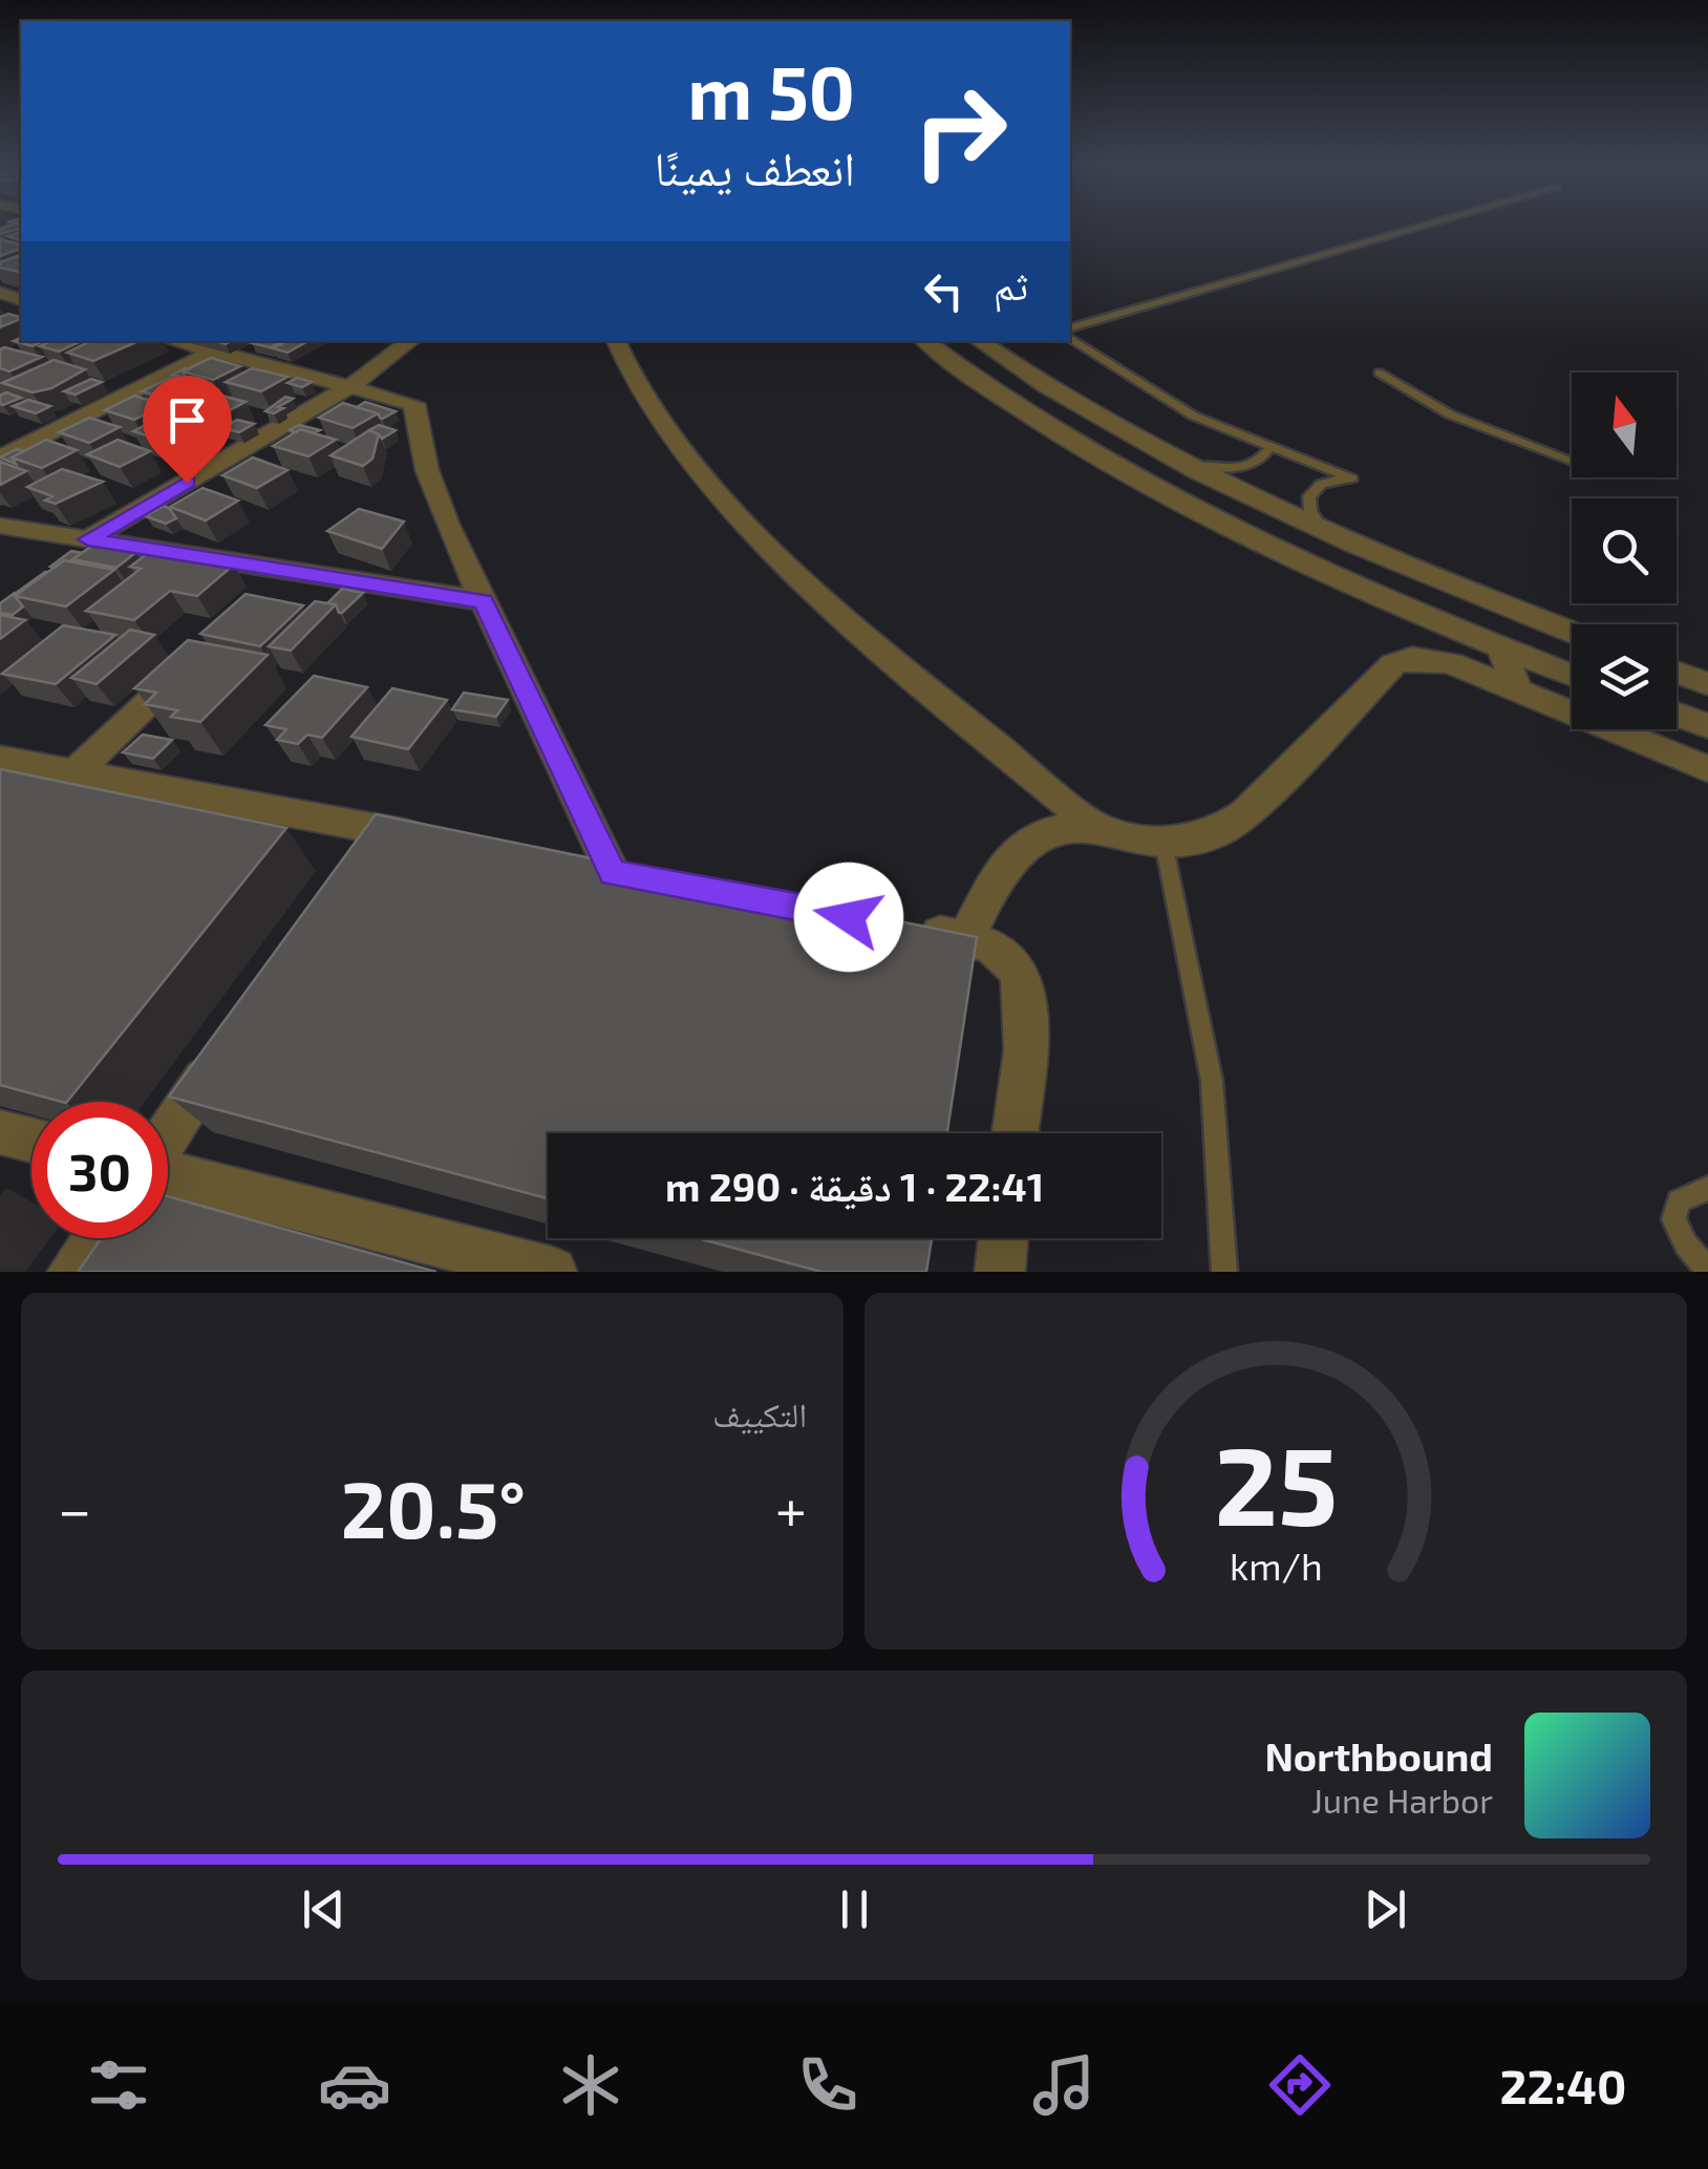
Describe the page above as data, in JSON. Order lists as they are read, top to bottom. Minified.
{"north":"top","page":{"turn":["50 m","انعطف يمينًا"],"then":"ثم","limit":"30","trip":"22:41 · 1 دقيقة · 290 m","tile":"التكييف","heat":["−","20.5°","+"],"song":["Northbound","June Harbor"],"tabs":"22:40","gauge":["25","km/h"]}}
